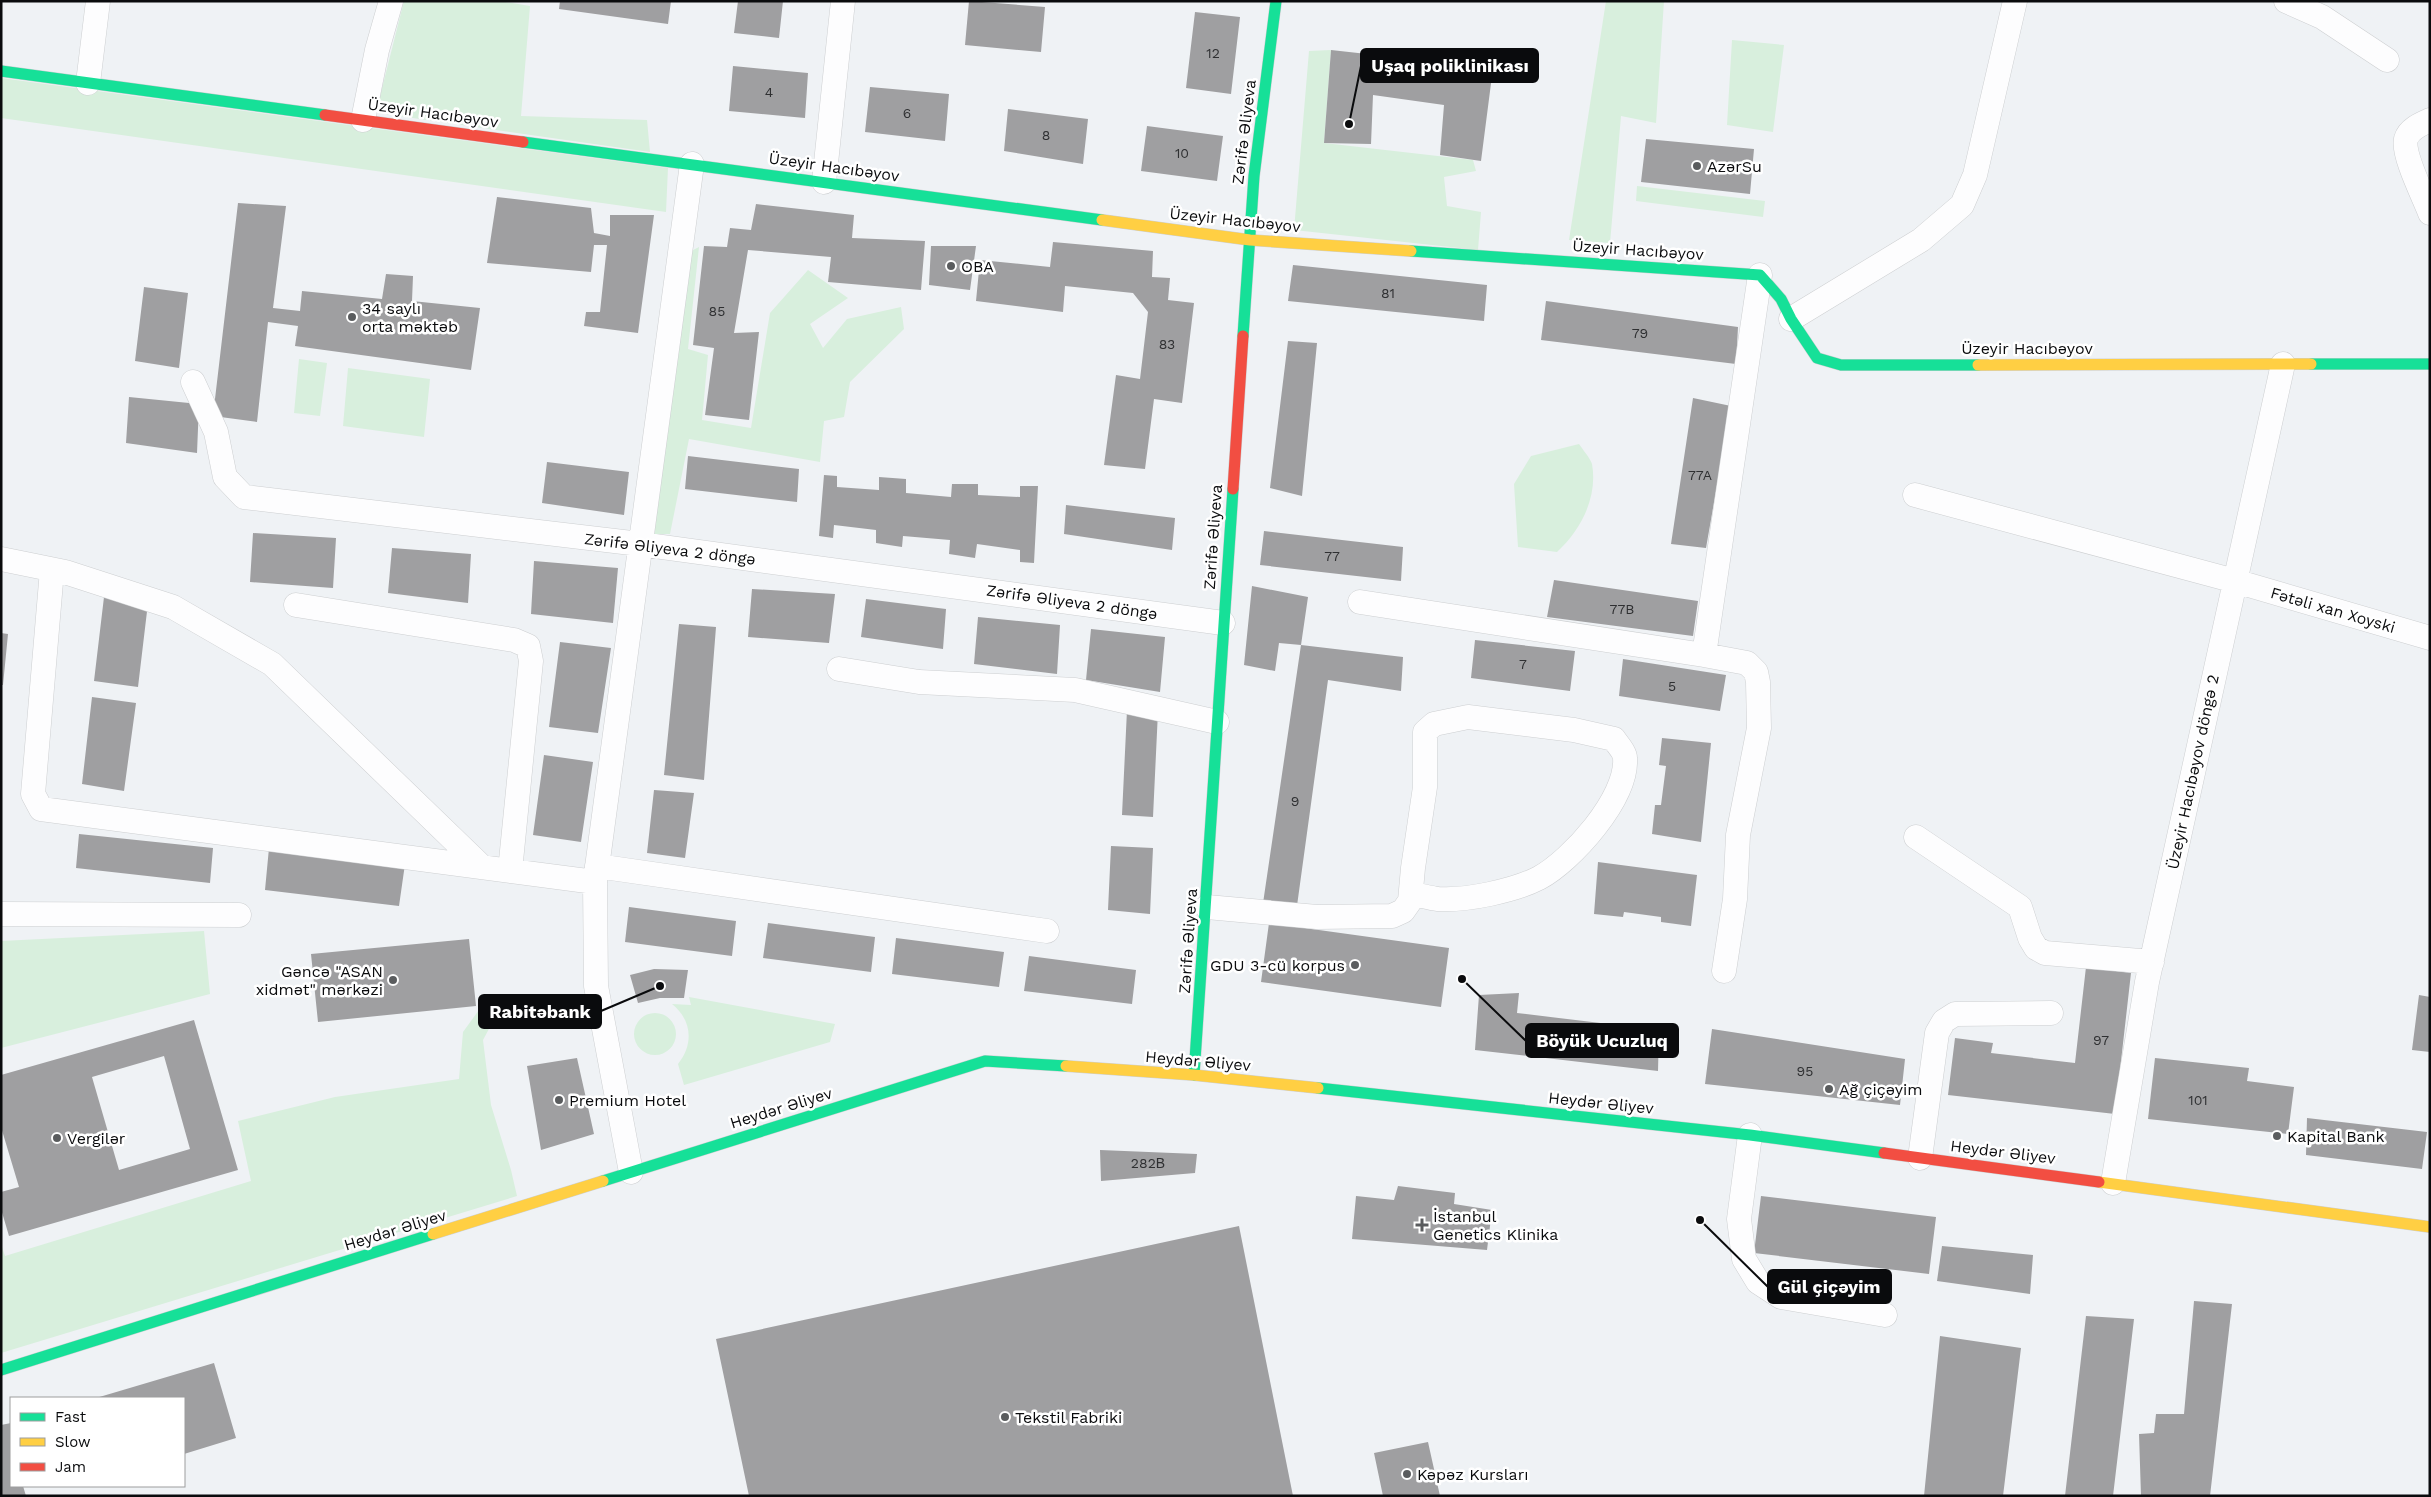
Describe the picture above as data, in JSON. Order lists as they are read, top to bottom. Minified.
{"streets":{"street":["Üzeyir Hacıbəyov","Zərifə Əliyeva","Zərifə Əliyeva 2 döngə","Fətəli xan Xoyski","Üzeyir Hacıbəyov döngə 2","Heydər Əliyev"]},"crossings":[["Üzeyir Hacıbəyov","Zərifə Əliyeva"],["Üzeyir Hacıbəyov","Üzeyir Hacıbəyov döngə 2"],["Zərifə Əliyeva","Zərifə Əliyeva 2 döngə"],["Zərifə Əliyeva","Heydər Əliyev"],["Fətəli xan Xoyski","Üzeyir Hacıbəyov döngə 2"],["Üzeyir Hacıbəyov döngə 2","Heydər Əliyev"]],"places":{"other":["Uşaq poliklinikası","AzərSu","OBA","34 saylı orta məktəb","GDU 3-cü korpus","Böyük Ucuzluq","Gəncə \"ASAN xidmət\" mərkəzi","Rabitəbank","Ağ çiçəyim","Premium Hotel","Kapital Bank","Vergilər","Gül çiçəyim","Tekstil Fabriki","Kəpəz Kursları"],"health":["İstanbul Genetics Klinika"]},"house_numbers":["12","4","6","8","10","81","85","79","83","77A","77","77B","7","5","9","97","95","101","282В"],"legend":["Fast","Slow","Jam"]}
